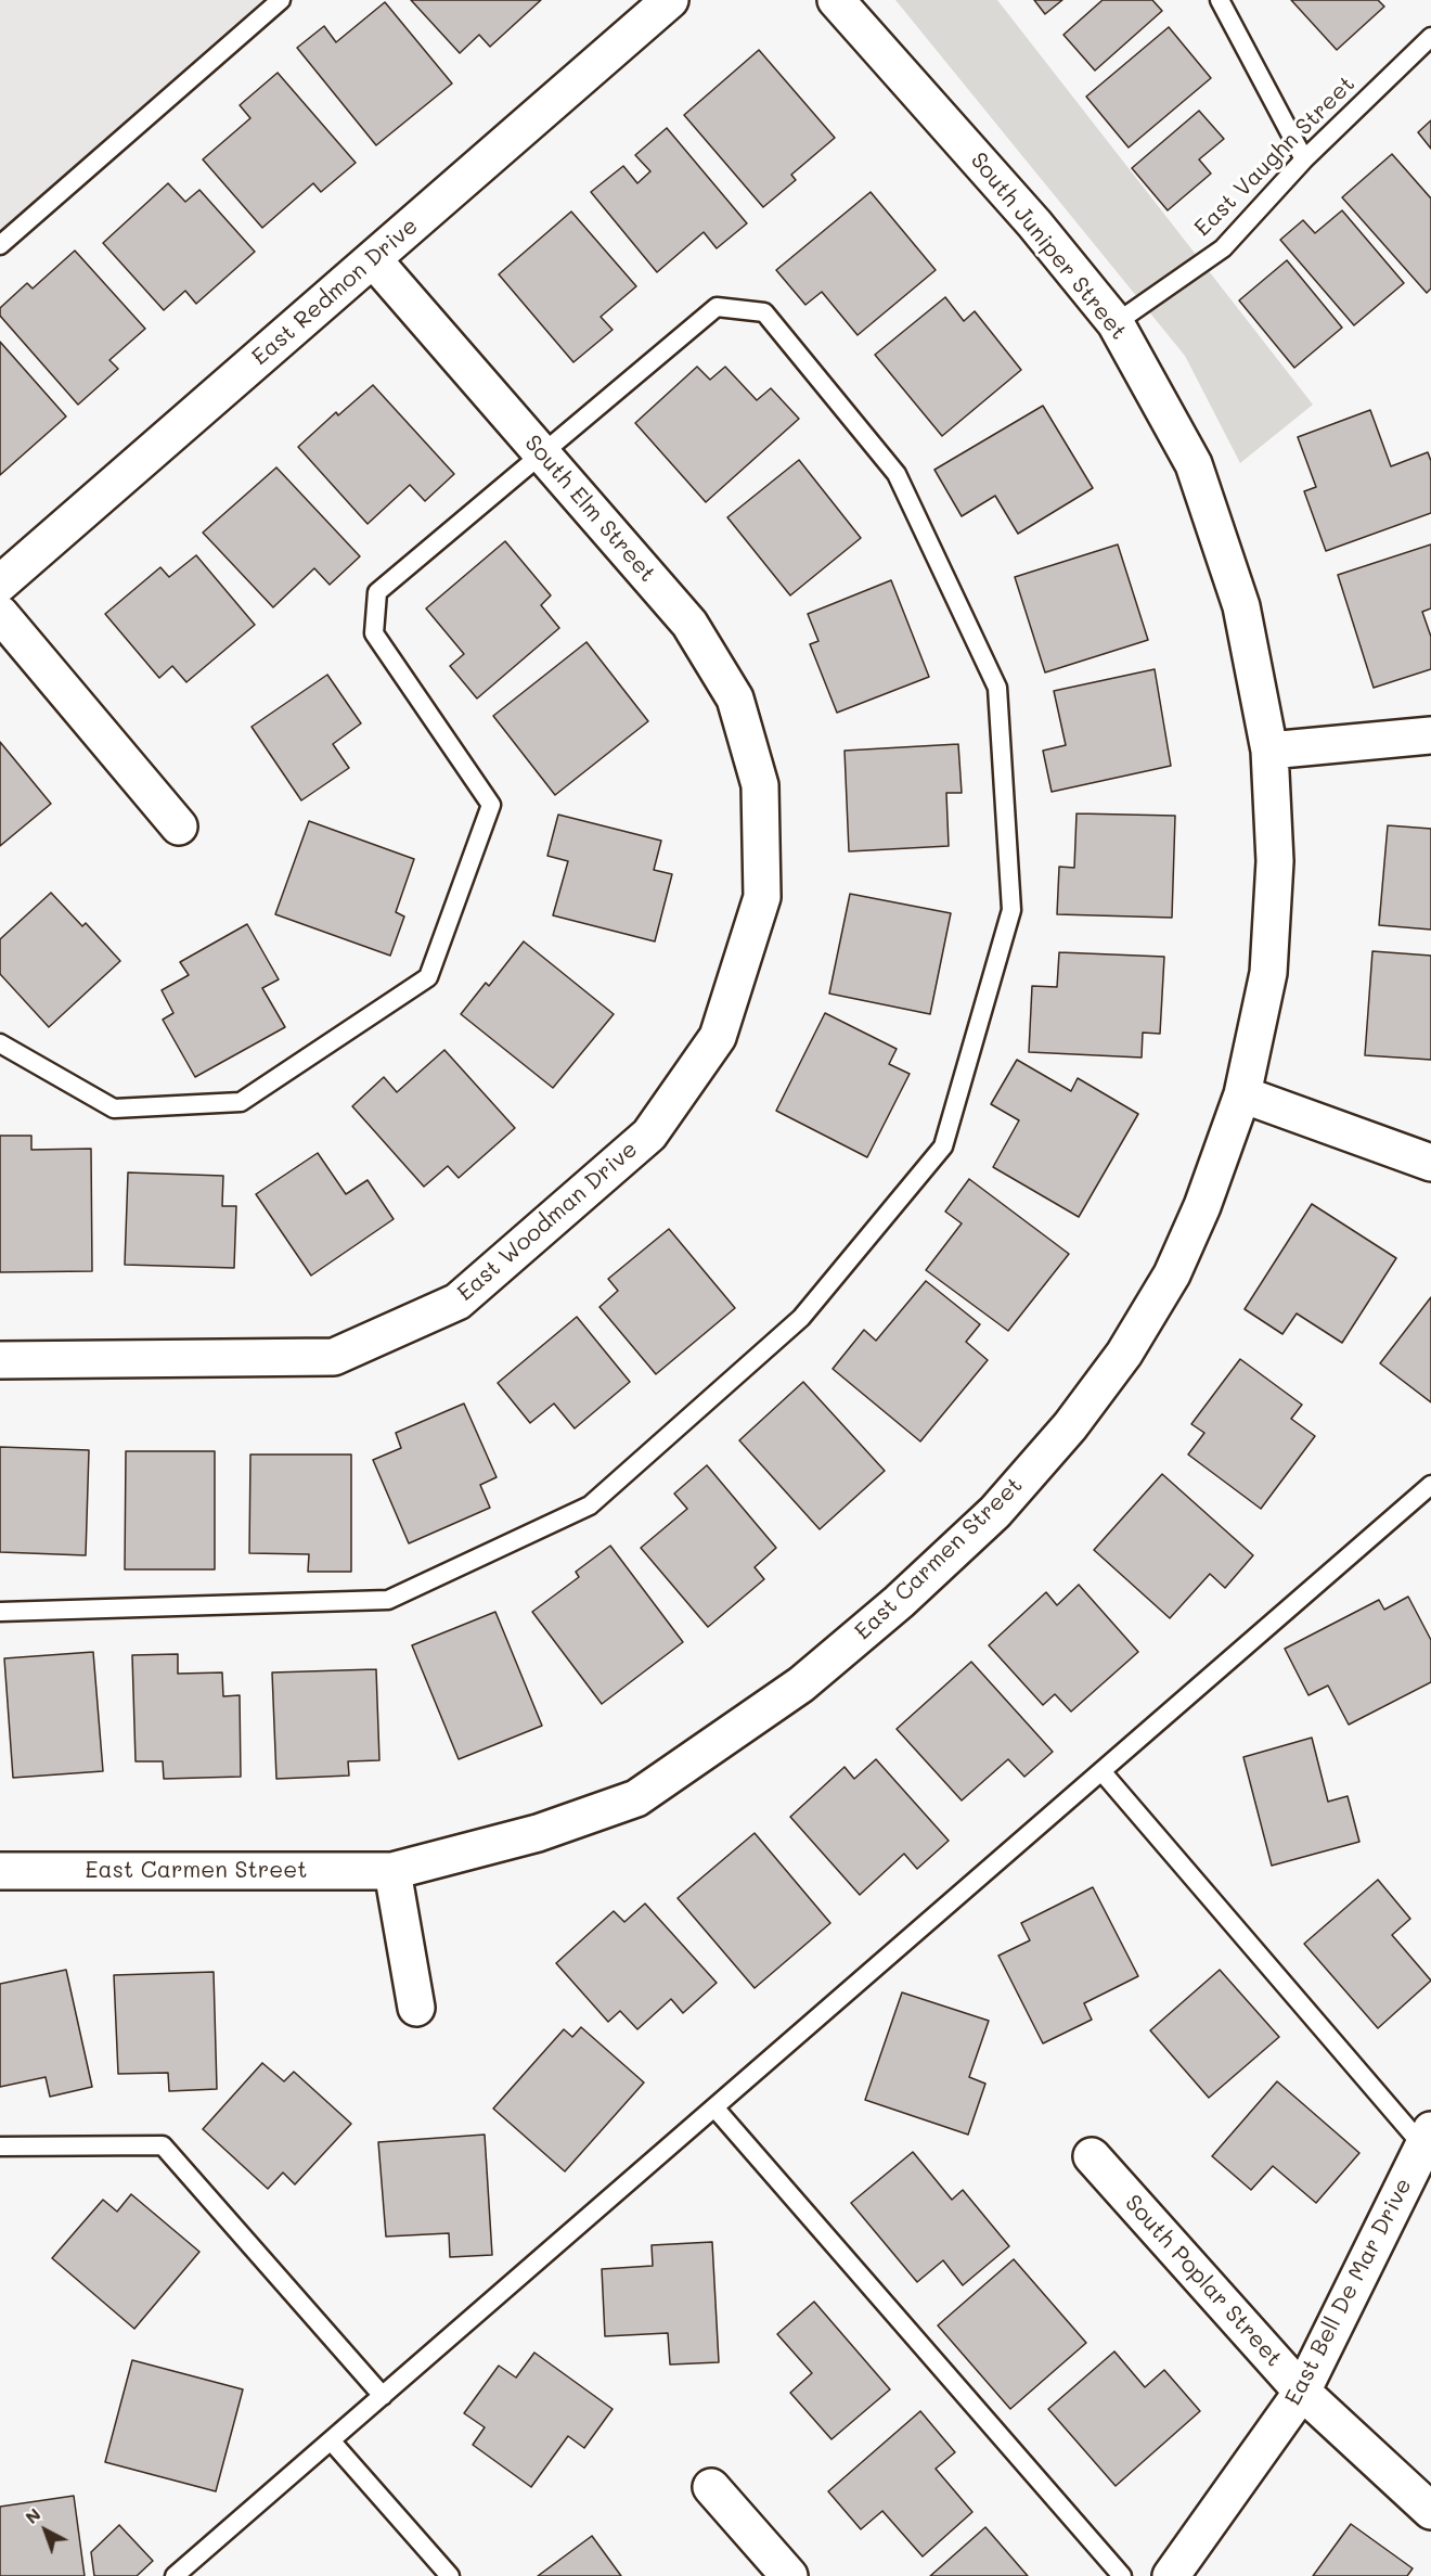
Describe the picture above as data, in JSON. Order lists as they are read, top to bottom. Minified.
{"streets":{"street":["South Juniper Street","East Redmon Drive","South Elm Street","East Woodman Drive","East Carmen Street","South Poplar Street","East Bell De Mar Drive"],"lane":["East Vaughn Street"]},"crossings":[["East Vaughn Street","South Juniper Street"],["South Juniper Street","East Carmen Street"],["East Redmon Drive","South Elm Street"],["South Elm Street","East Woodman Drive"],["South Poplar Street","East Bell De Mar Drive"]],"north":"top left"}
